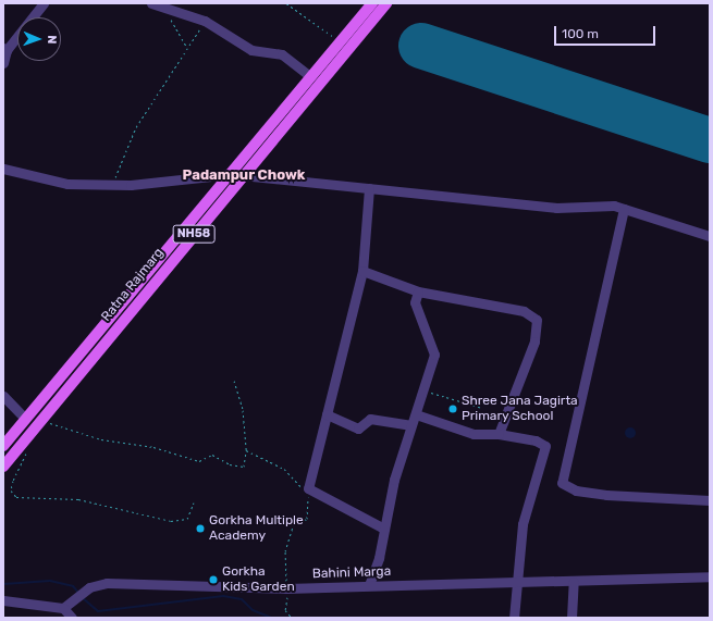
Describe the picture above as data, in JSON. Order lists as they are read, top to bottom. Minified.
{"streets":{"main road":["NH58","Ratna Rajmarg"],"street":["Bahini Marga"]},"districts":["Padampur Chowk"],"places":["Shree Jana Jagirta Primary School","Gorkha Multiple Academy","Gorkha Kids Garden"],"scale_bar":"100 m","north":"right"}
